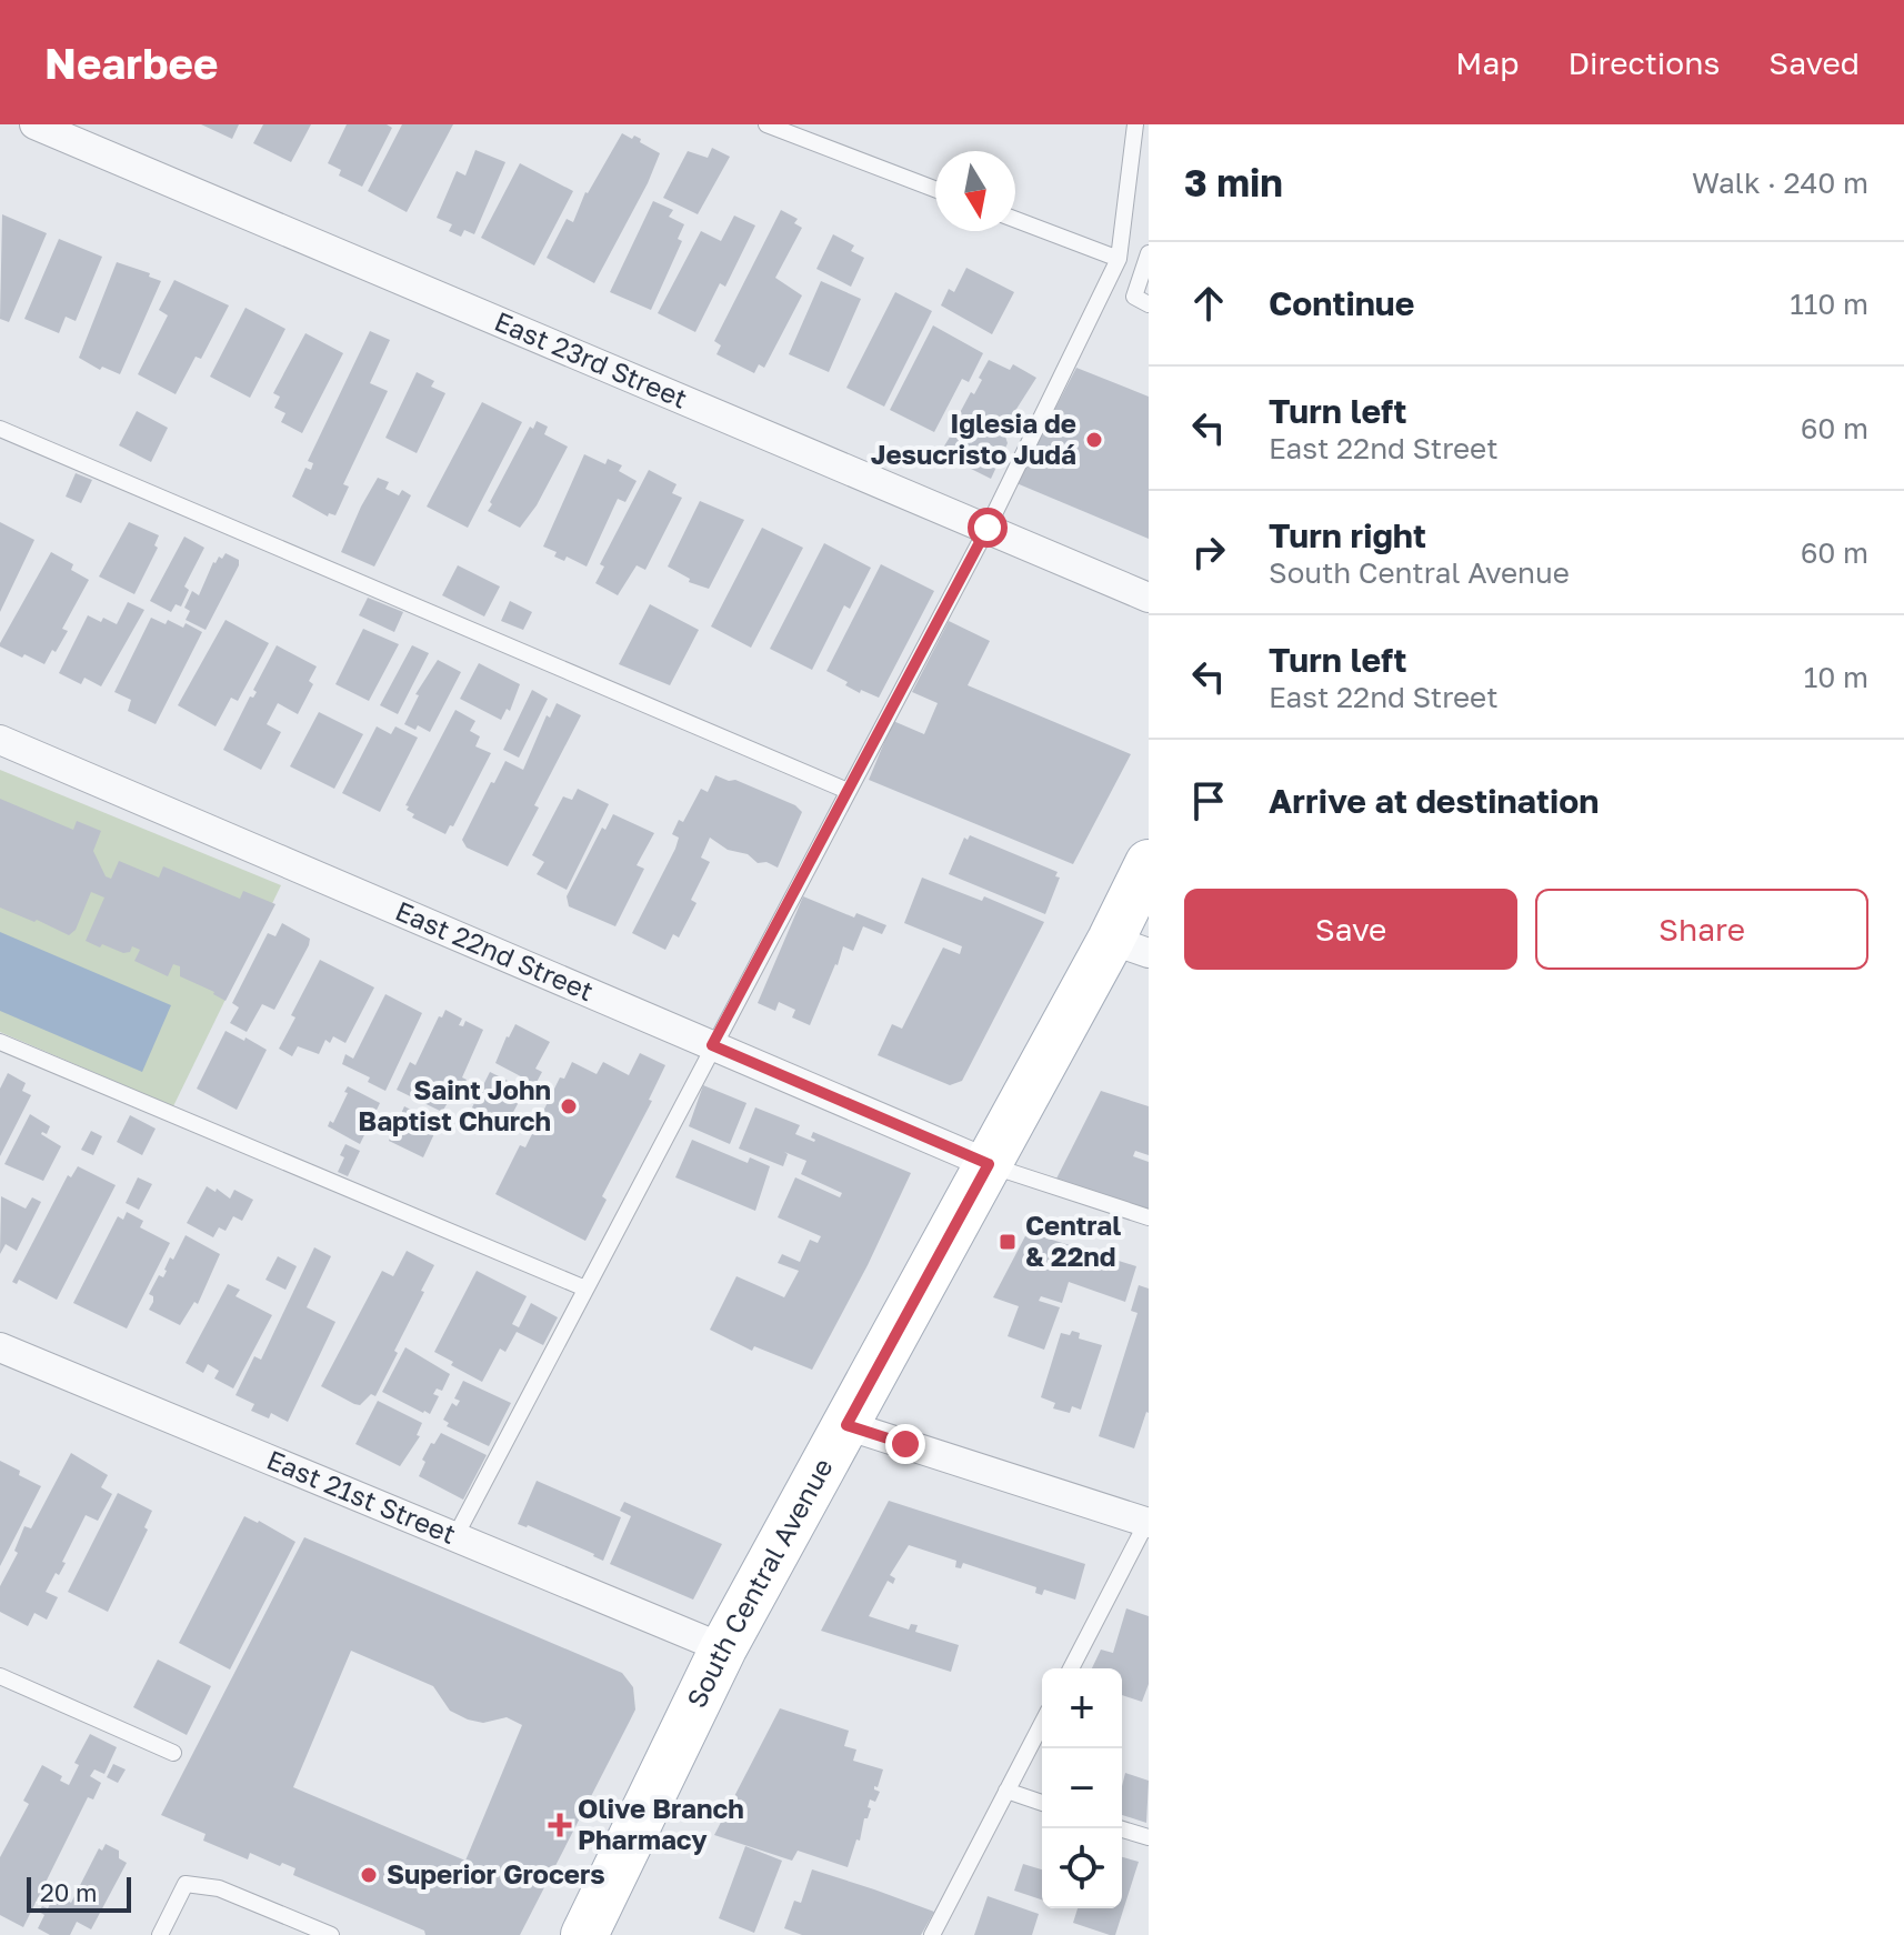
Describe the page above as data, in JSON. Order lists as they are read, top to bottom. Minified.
{"streets":{"main road":["South Central Avenue"],"street":["East 23rd Street","East 22nd Street","East 21st Street"]},"crossings":[["East 22nd Street","South Central Avenue"],["East 21st Street","South Central Avenue"]],"places":{"other":["Iglesia de Jesucristo Judá","Saint John Baptist Church","Superior Grocers"],"transit":["Central & 22nd"],"health":["Olive Branch Pharmacy"]},"scale_bar":"20 m","north":"bottom","page":{"header":"Nearbee","nav":["Map","Directions","Saved"],"heading":["3 min","Walk · 240 m"],"list":[["Continue","110 m"],["Turn left","East 22nd Street","60 m"],["Turn right","South Central Avenue","60 m"],["Turn left","East 22nd Street","10 m"],"Arrive at destination"],"buttons":["Save","Share"],"map_buttons":["+","−"],"scale":"20 m"}}
